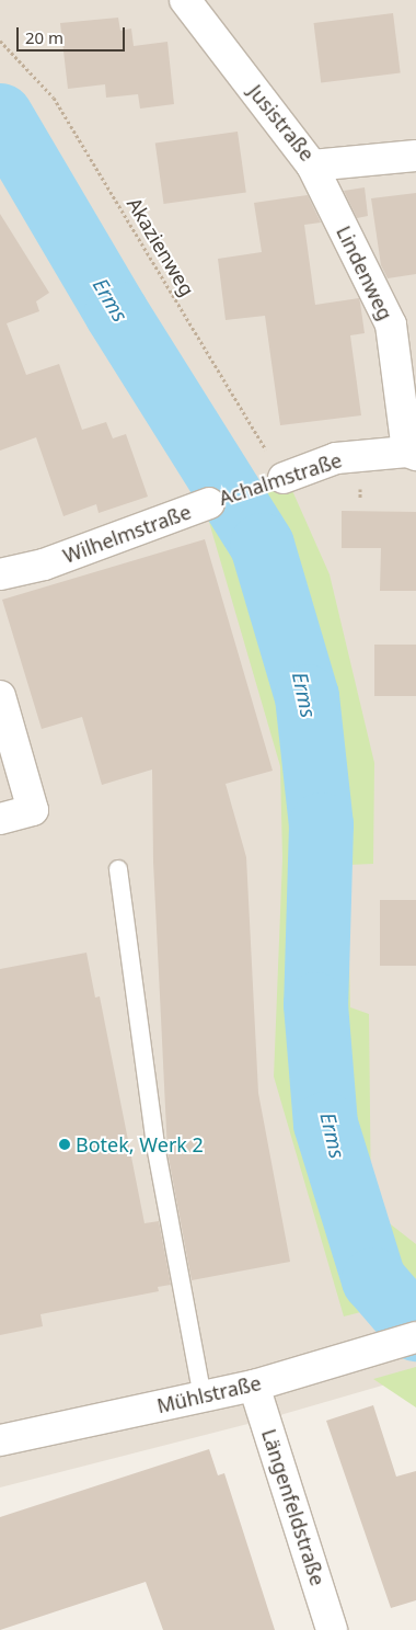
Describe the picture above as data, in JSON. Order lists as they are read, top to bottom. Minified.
{"streets":{"street":["Jusistraße","Lindenweg","Achalmstraße","Wilhelmstraße","Mühlstraße","Längenfeldstraße"],"path":["Akazienweg"]},"crossings":[["Jusistraße","Lindenweg"],["Akazienweg","Achalmstraße"],["Lindenweg","Achalmstraße"],["Mühlstraße","Längenfeldstraße"]],"water":["Erms"],"places":["Botek, Werk 2"],"scale_bar":"20 m"}
